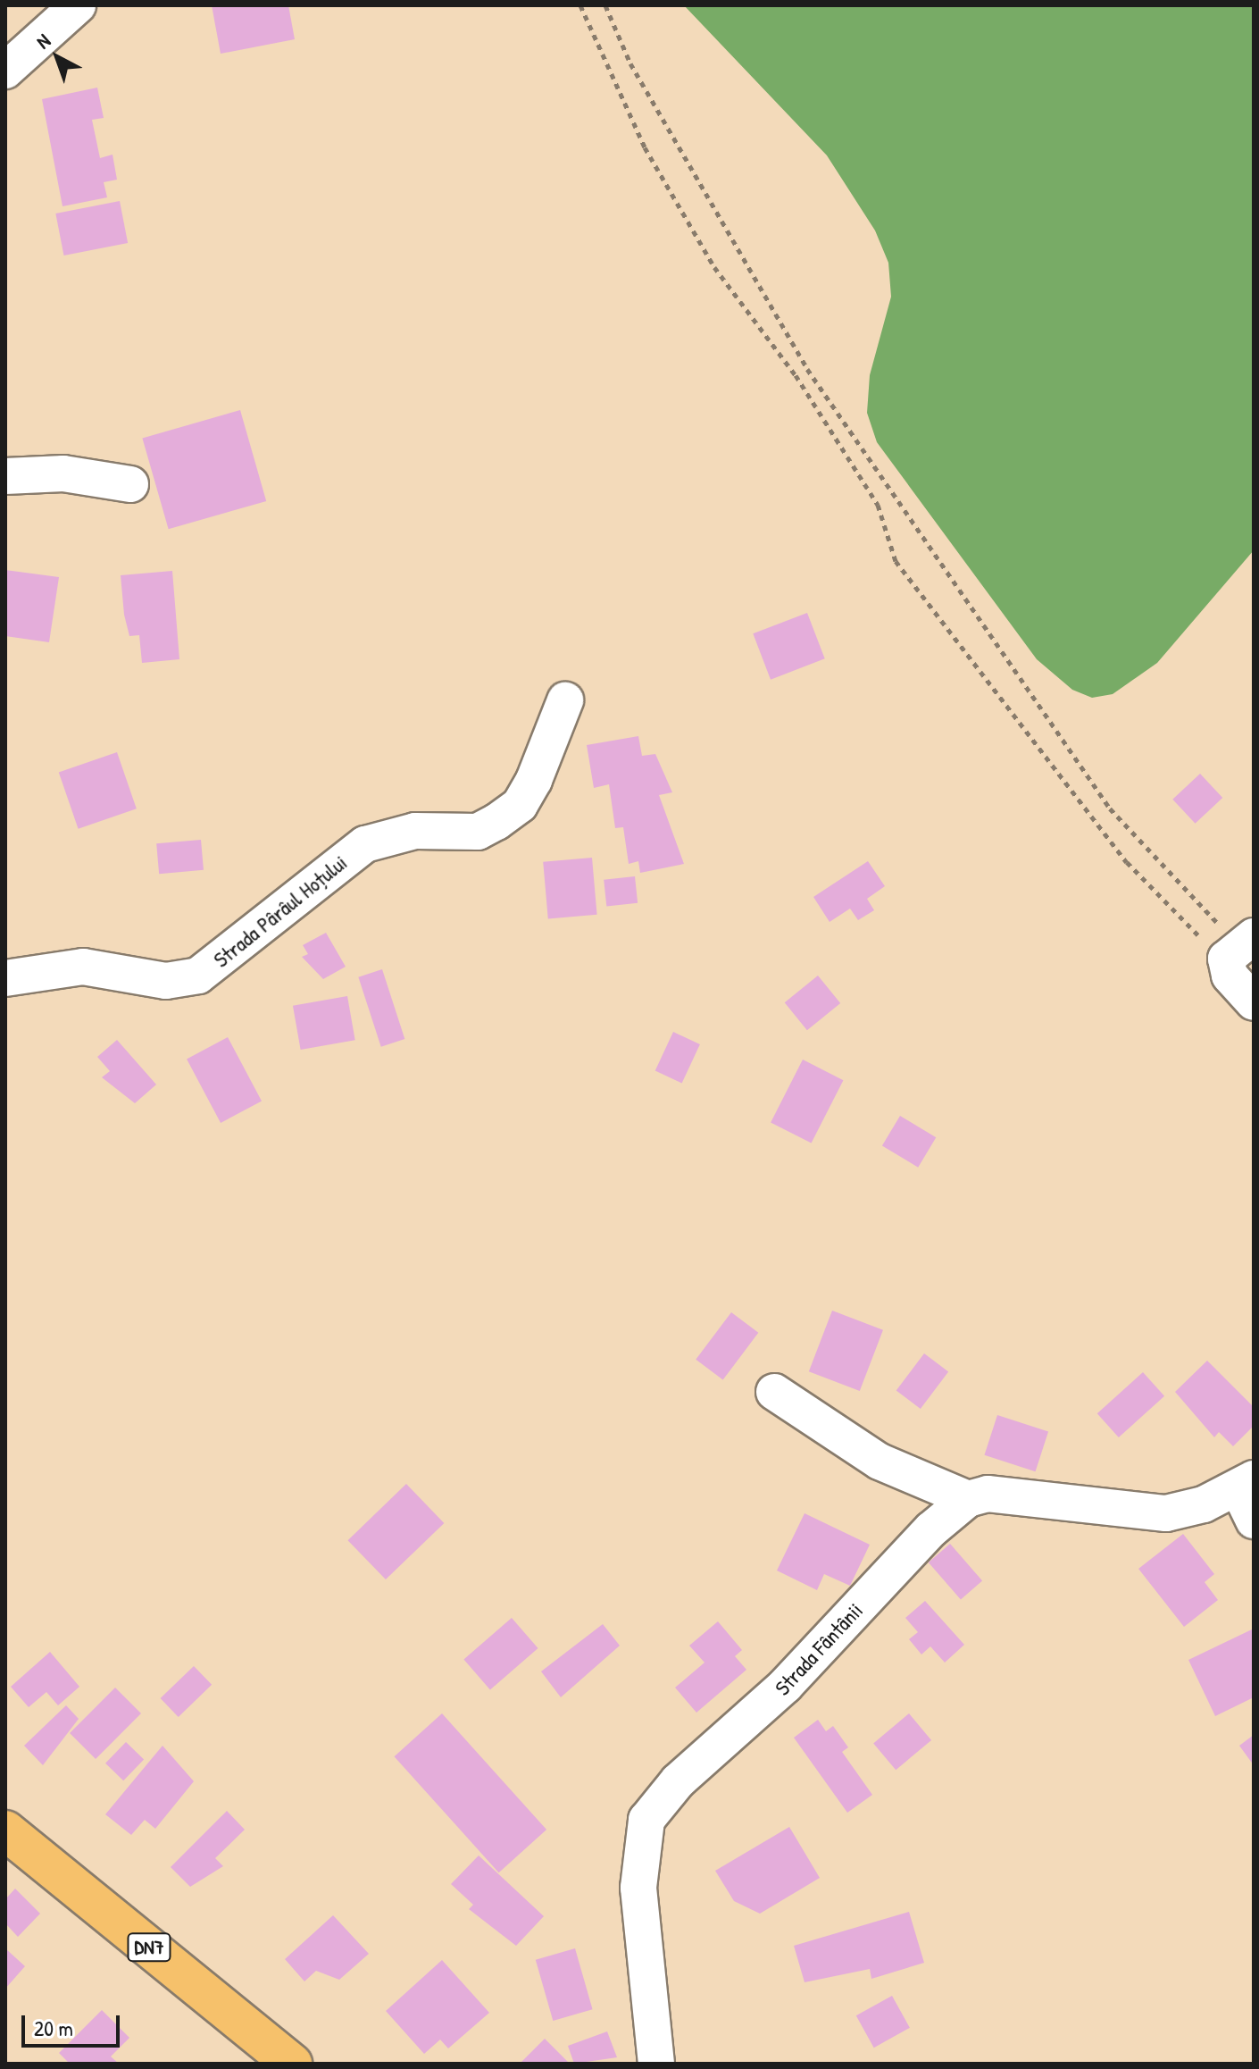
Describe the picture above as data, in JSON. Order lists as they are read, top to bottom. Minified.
{"streets":{"highway":["DN7"],"street":["Strada Pârâul Hoțului","Strada Fântânii"]},"scale_bar":"20 m","north":"top left"}
